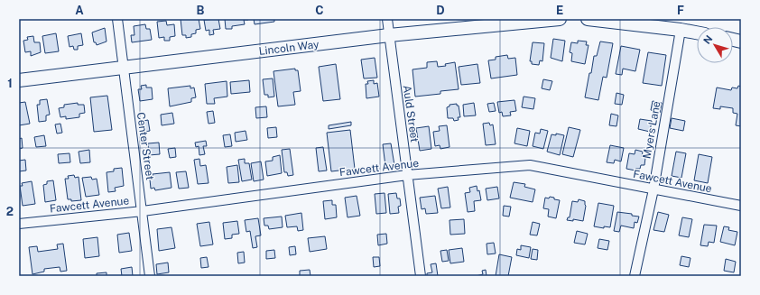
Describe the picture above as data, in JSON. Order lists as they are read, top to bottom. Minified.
{"streets":{"main road":["Lincoln Way"],"street":["Auld Street","Myers Lane","Center Street","Fawcett Avenue"]},"crossings":[["Lincoln Way","Auld Street"],["Lincoln Way","Center Street"],["Auld Street","Fawcett Avenue"],["Myers Lane","Fawcett Avenue"],["Center Street","Fawcett Avenue"]],"north":"top left","grid":{"columns":["A","B","C","D","E","F"],"rows":["1","2"]}}
